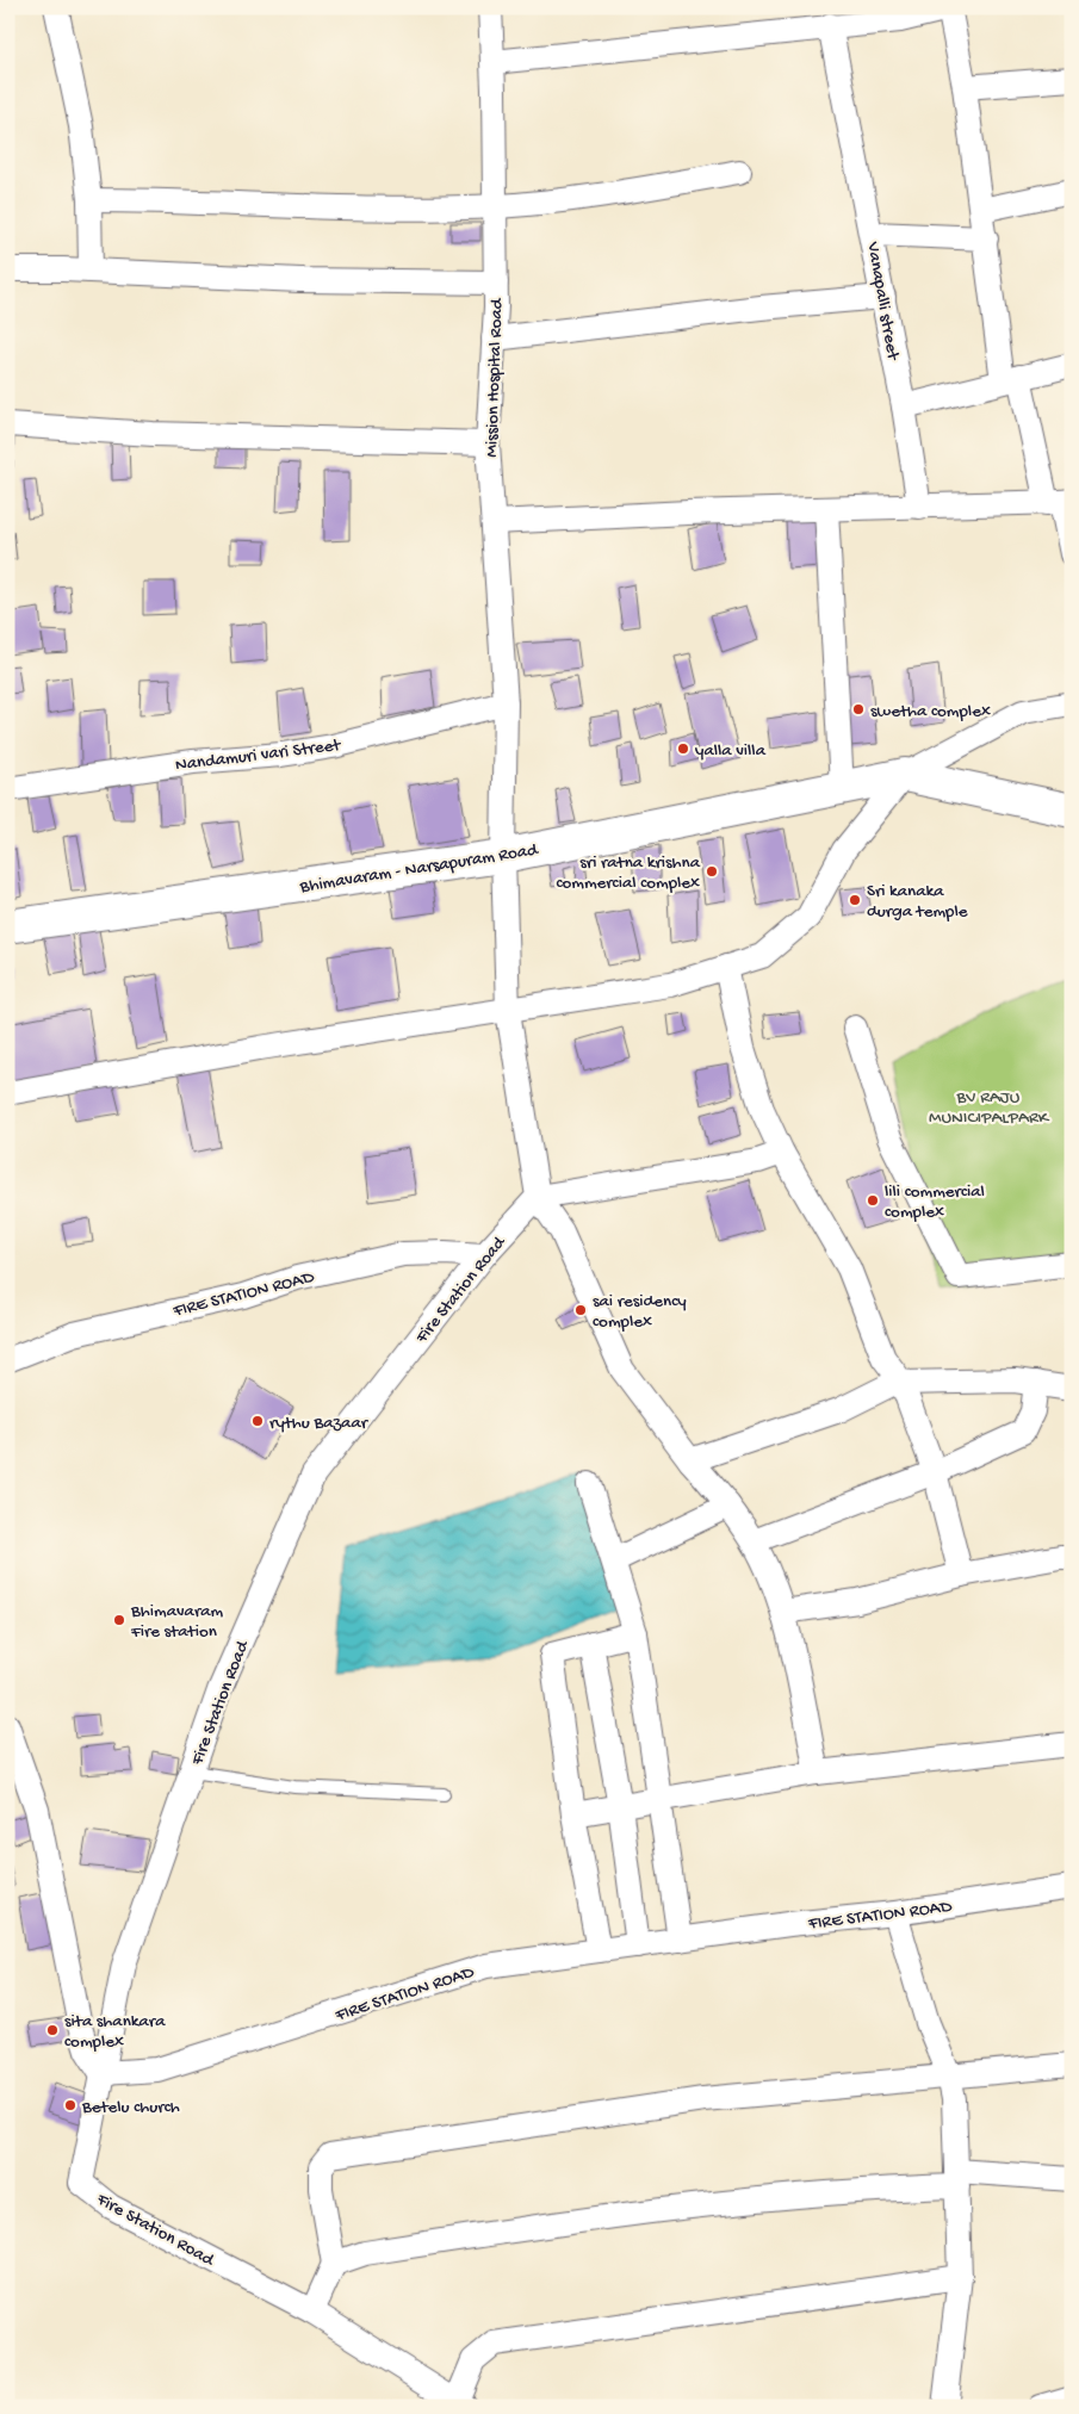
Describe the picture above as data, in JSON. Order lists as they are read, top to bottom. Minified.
{"streets":{"main road":["Bhimavaram - Narsapuram Road"],"street":["Vanapalli street","Mission Hospital Road","Nandamuri vari Street","Fire Station Road","FIRE STATION ROAD"]},"crossings":[["Mission Hospital Road","Nandamuri vari Street"],["Mission Hospital Road","Bhimavaram - Narsapuram Road"],["Fire Station Road","FIRE STATION ROAD"]],"parks":["BV RAJU MUNICIPALPARK"],"places":["swetha complex","yalla villa","sri ratna krishna commercial complex","Sri kanaka durga temple","lili commercial complex","sai residency complex","rythu Bazaar","Bhimavaram Fire station","sita shankara complex","Betelu church"]}
